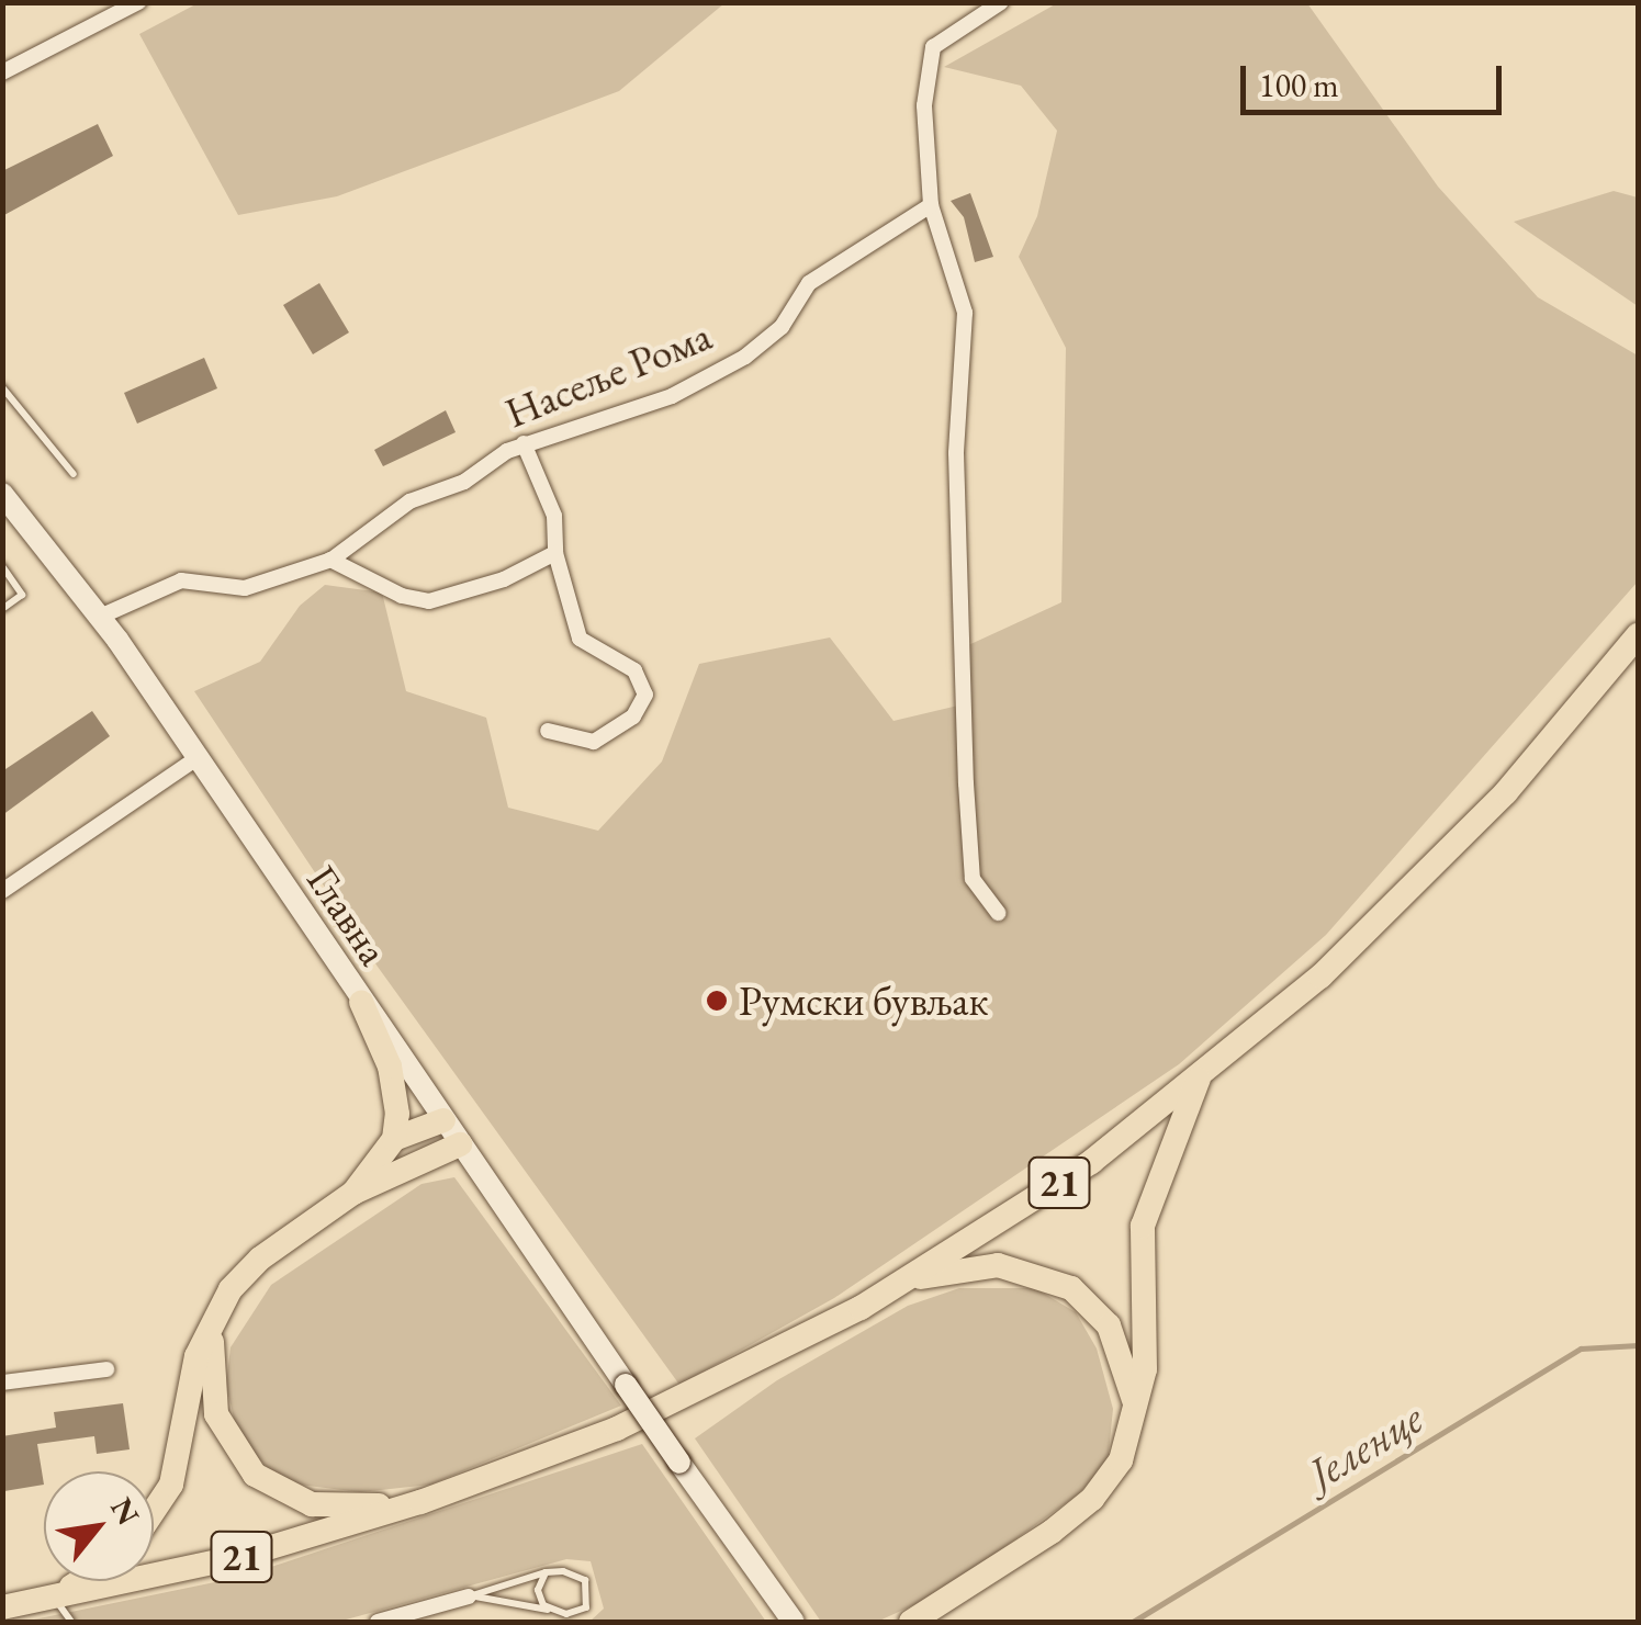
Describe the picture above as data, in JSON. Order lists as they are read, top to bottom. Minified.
{"streets":{"main road":["Главна","21"],"street":["Насеље Рома"]},"crossings":[["Насеље Рома","Главна"]],"water":["Јеленце"],"places":["Румски бувљак"],"scale_bar":"100 m","north":"top right"}
